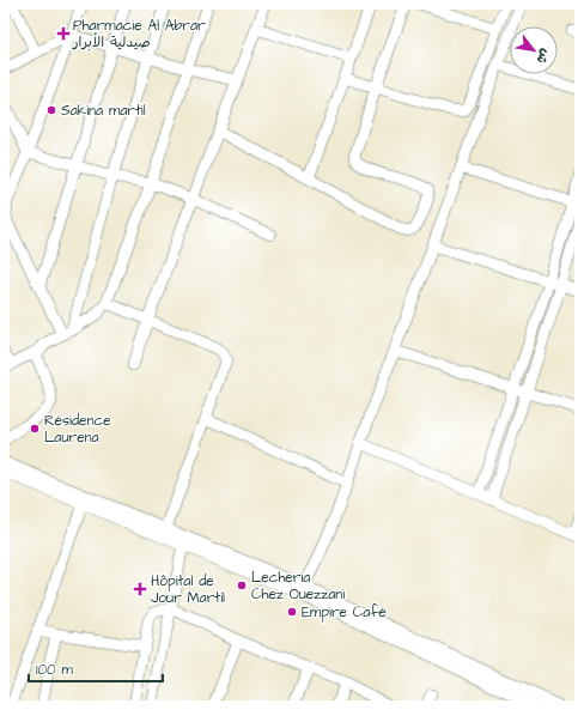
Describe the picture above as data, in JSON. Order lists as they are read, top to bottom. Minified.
{"places":{"health":["Pharmacie Al Abrar صيدلية الأبرار","Hôpital de Jour Martil"],"other":["Sakina martil","Résidence Laurena","Lecheria Chez Ouezzani","Empire Café"]},"scale_bar":"100 m","north":"bottom right"}
